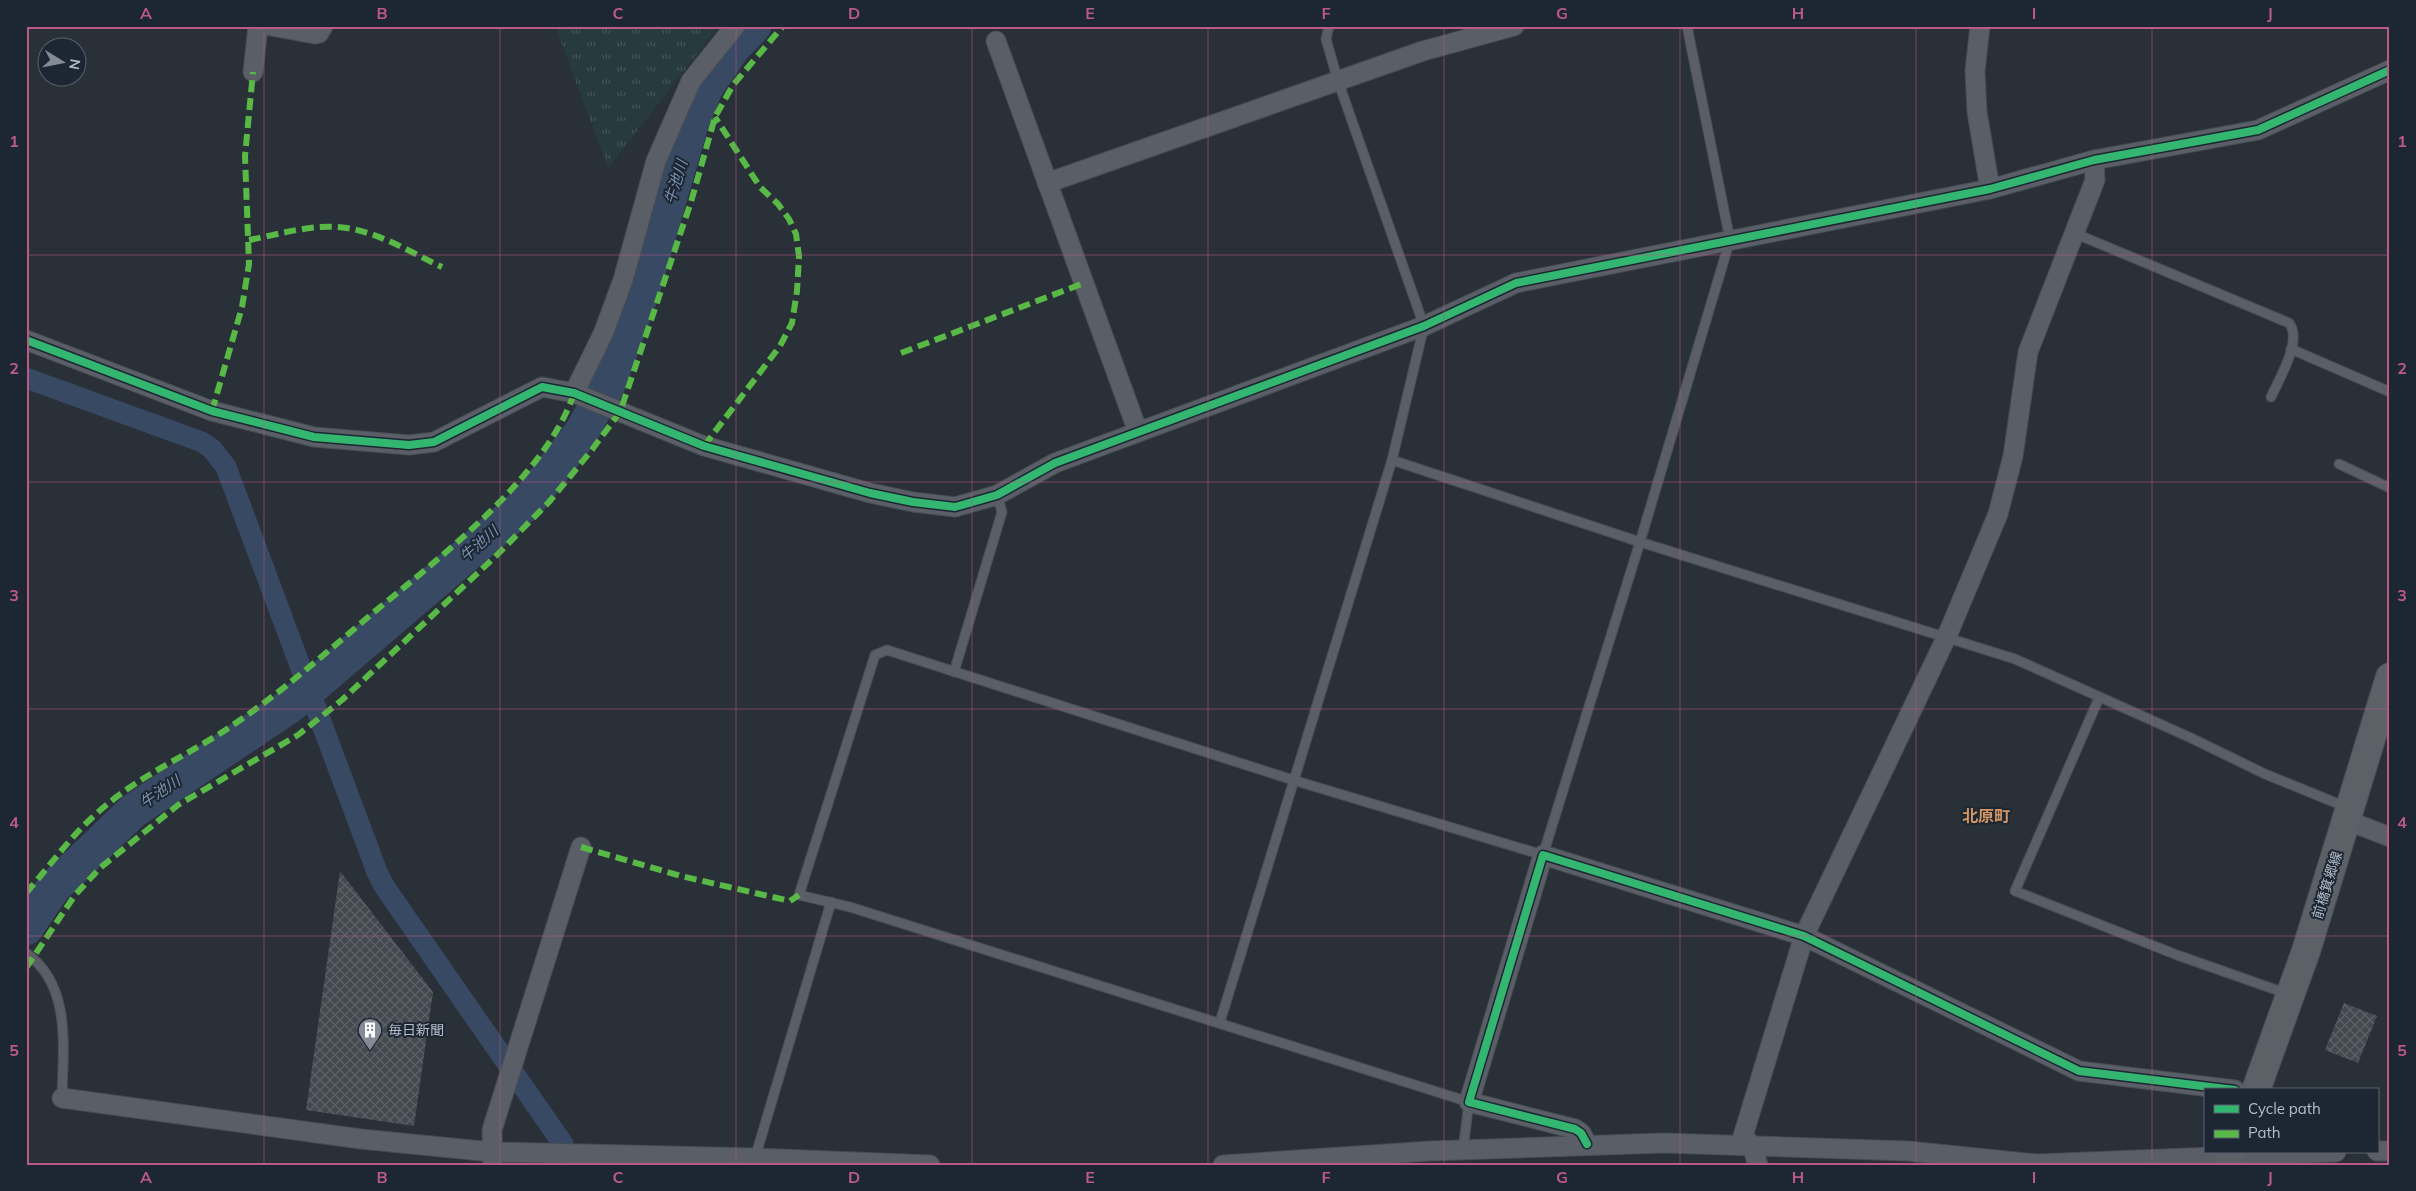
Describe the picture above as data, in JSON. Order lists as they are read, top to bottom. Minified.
{"streets":{"main road":["前橋箕郷線"]},"districts":["北原町"],"water":["牛池川"],"places":{"building":["毎日新聞"]},"legend":["Cycle path","Path"],"north":"right","grid":{"columns":["A","B","C","D","E","F","G","H","I","J"],"rows":["1","2","3","4","5"]}}
